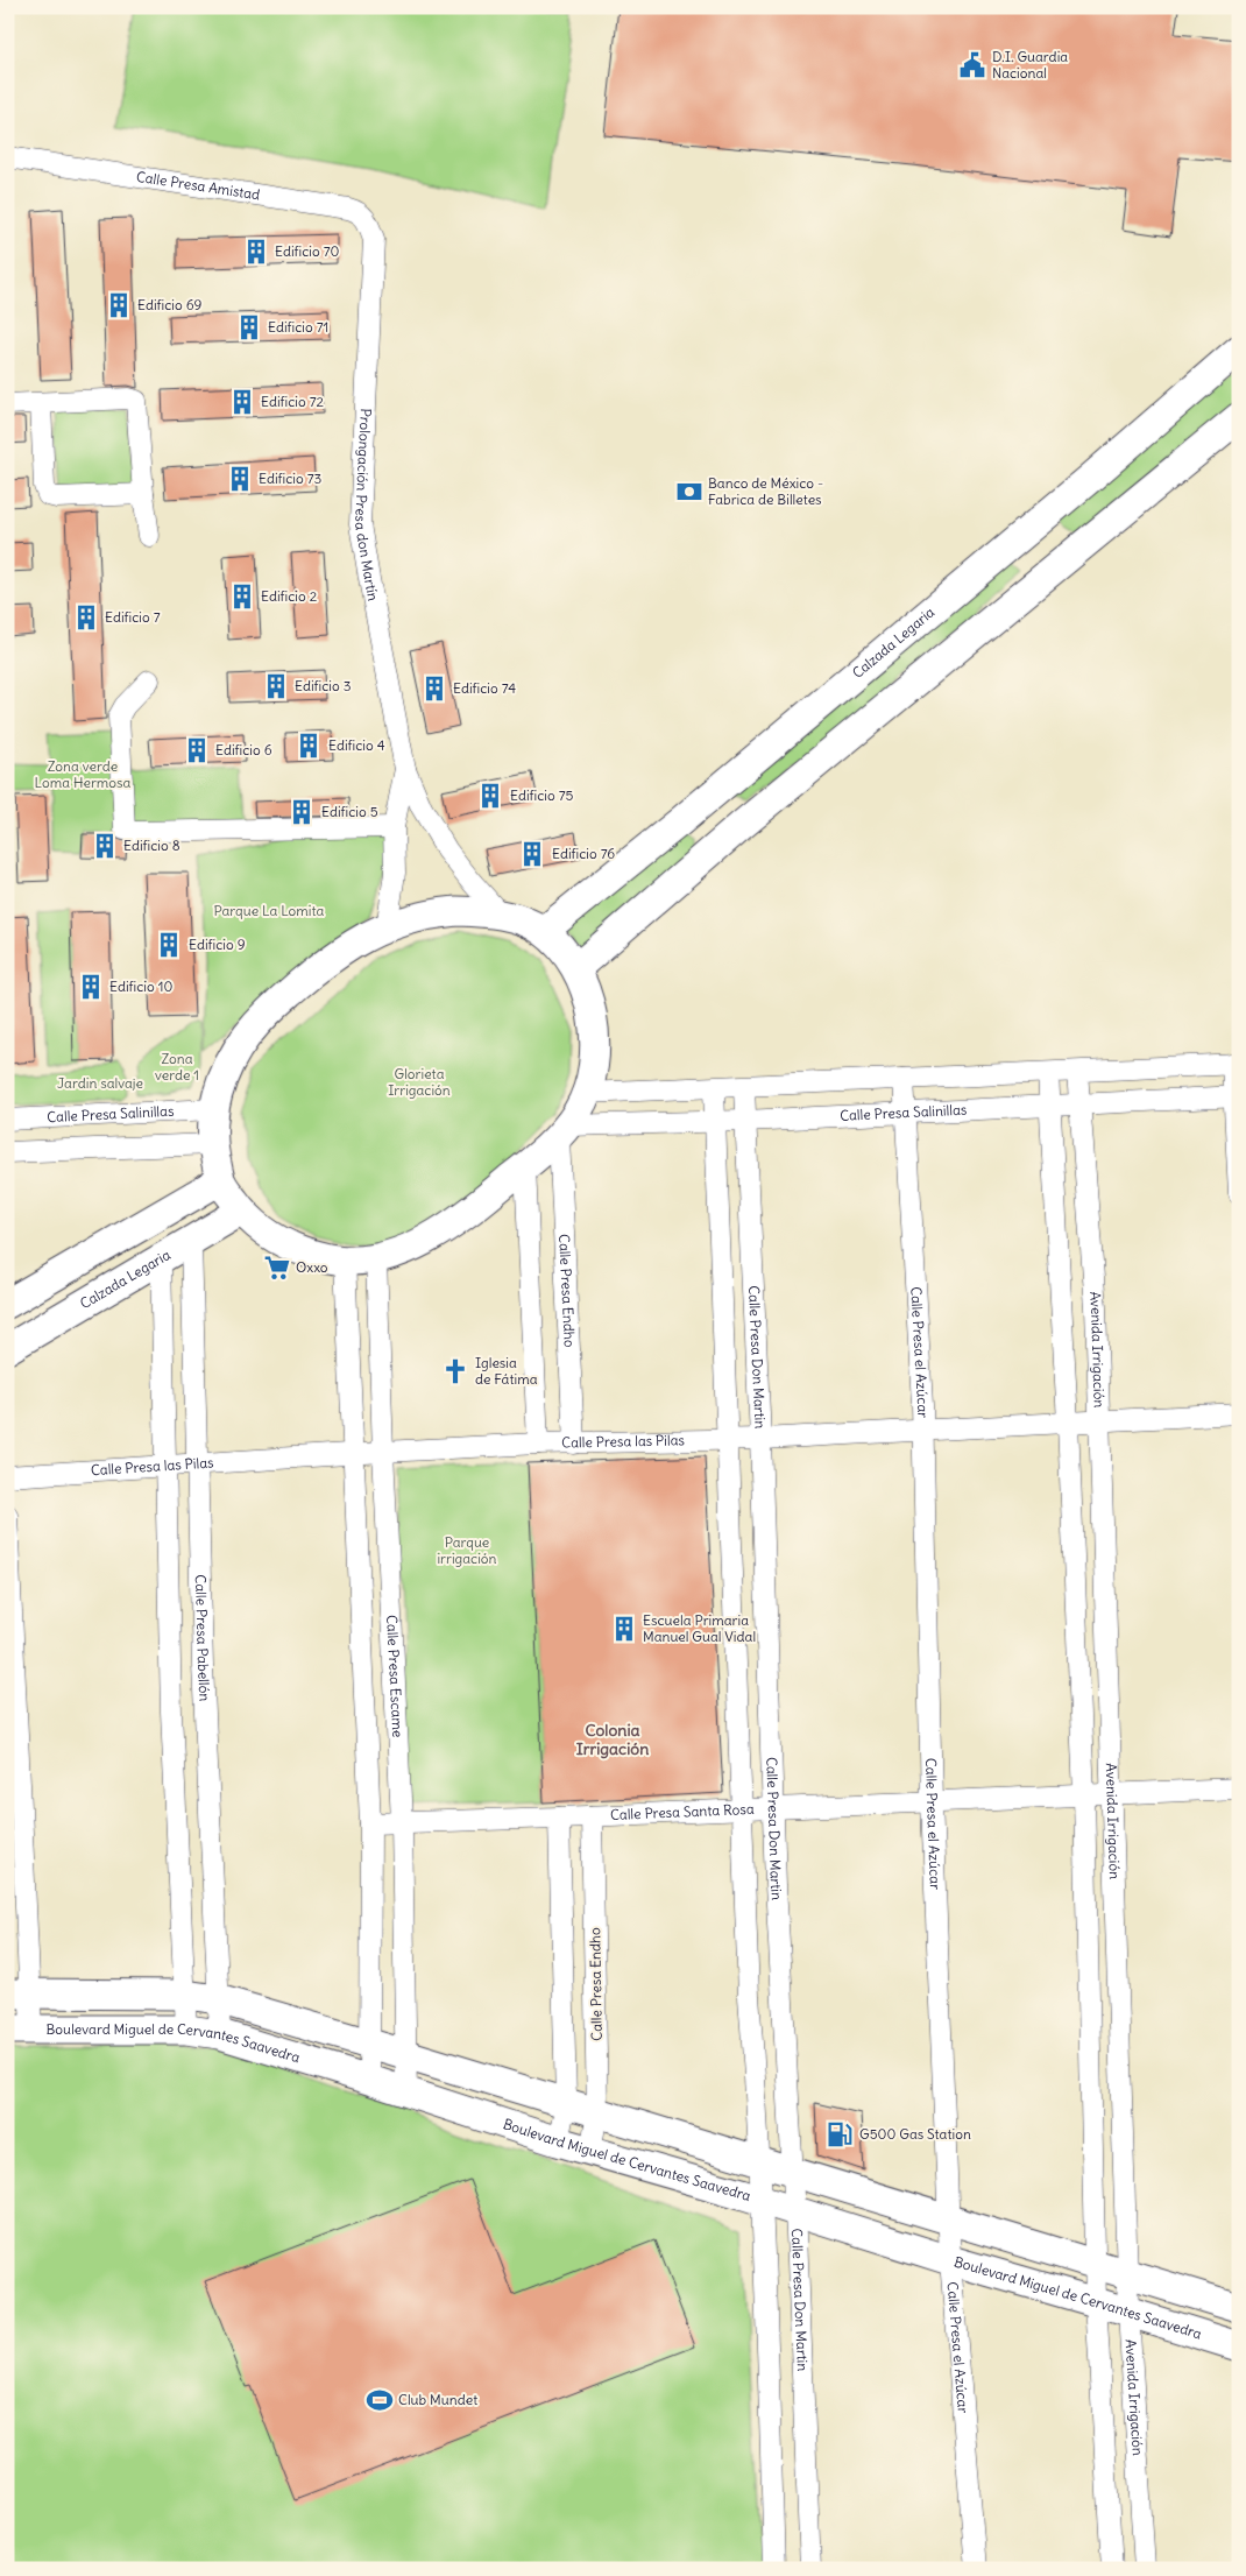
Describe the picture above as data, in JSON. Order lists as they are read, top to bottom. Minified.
{"streets":{"main road":["Calzada Legaria","Boulevard Miguel de Cervantes Saavedra"],"street":["Calle Presa Amistad","Prolongación Presa don Martín","Calle Presa Salinillas","Calle Presa Endho","Avenida Irrigación","Calle Presa el Azúcar","Calle Presa Don Martin","Calle Presa las Pilas","Calle Presa Pabellón","Calle Presa Escame","Calle Presa Santa Rosa"]},"crossings":[["Calle Presa Amistad","Prolongación Presa don Martín"],["Calzada Legaria","Calle Presa Pabellón"],["Calle Presa Salinillas","Calle Presa Endho"],["Calle Presa Salinillas","Avenida Irrigación"],["Calle Presa Salinillas","Calle Presa el Azúcar"],["Calle Presa Salinillas","Calle Presa Don Martin"],["Calle Presa Endho","Calle Presa las Pilas"],["Calle Presa Endho","Calle Presa Santa Rosa"],["Calle Presa Endho","Boulevard Miguel de Cervantes Saavedra"],["Avenida Irrigación","Calle Presa las Pilas"],["Avenida Irrigación","Calle Presa Santa Rosa"],["Avenida Irrigación","Boulevard Miguel de Cervantes Saavedra"],["Calle Presa el Azúcar","Calle Presa las Pilas"],["Calle Presa el Azúcar","Calle Presa Santa Rosa"],["Calle Presa el Azúcar","Boulevard Miguel de Cervantes Saavedra"],["Calle Presa Don Martin","Calle Presa las Pilas"],["Calle Presa Don Martin","Calle Presa Santa Rosa"],["Calle Presa Don Martin","Boulevard Miguel de Cervantes Saavedra"],["Calle Presa las Pilas","Calle Presa Pabellón"],["Calle Presa las Pilas","Calle Presa Escame"],["Calle Presa Pabellón","Boulevard Miguel de Cervantes Saavedra"],["Calle Presa Escame","Calle Presa Santa Rosa"],["Calle Presa Escame","Boulevard Miguel de Cervantes Saavedra"]],"districts":["Colonia Irrigación"],"parks":["Zona verde Loma Hermosa","Parque La Lomita","Zona verde 1","Glorieta Irrigación","Jardin salvaje","Parque irrigación"],"places":{"public building":["D.I. Guardia Nacional"],"building":["Edificio 70","Edificio 69","Edificio 71","Edificio 72","Edificio 73","Edificio 2","Edificio 7","Edificio 3","Edificio 74","Edificio 4","Edificio 6","Edificio 75","Edificio 5","Edificio 8","Edificio 76","Edificio 9","Edificio 10","Escuela Primaria Manuel Gual Vidal"],"bank":["Banco de México - Fabrica de Billetes"],"supermarket":["Oxxo"],"church":["Iglesia de Fátima"],"fuel station":["G500 Gas Station"],"sports":["Club Mundet"]}}
